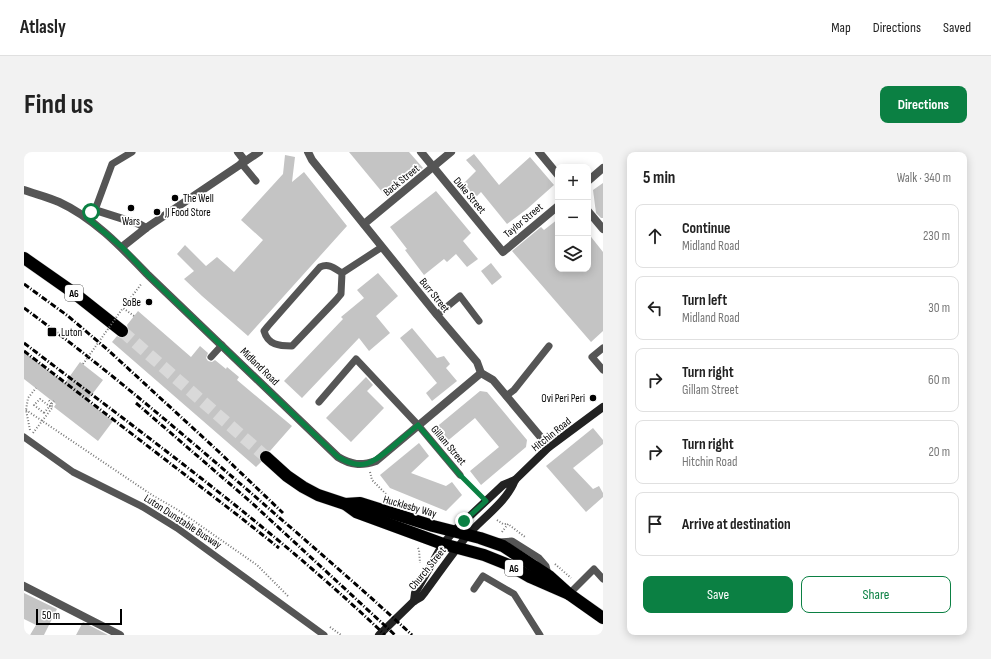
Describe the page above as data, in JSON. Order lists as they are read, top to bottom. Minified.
{"streets":{"highway":["A6","Hucklesby Way"],"street":["Back Street","Duke Street","Taylor Street","Burr Street","Midland Road","Hitchin Road","Church Street"],"lane":["Gillam Street","Luton Dunstable Busway"]},"crossings":[["Back Street","Duke Street"],["Back Street","Burr Street"],["Duke Street","Taylor Street"],["A6","Hitchin Road"],["A6","Hucklesby Way"],["A6","Church Street"],["Burr Street","Hitchin Road"],["Hitchin Road","Gillam Street"],["Hitchin Road","Hucklesby Way"],["Hitchin Road","Church Street"],["Hucklesby Way","Church Street"]],"places":{"other":["The Well","Wars","JJ Food Store","SoBe","Ovi Peri Peri"],"transit":["Luton"]},"scale_bar":"50 m","page":{"header":"Atlasly","nav":["Map","Directions","Saved"],"buttons":["Directions",["Save","Share"]],"title":"Find us","heading":["5 min","Walk · 340 m"],"map_buttons":["+","−"],"list":[["Continue","Midland Road","230 m"],["Turn left","Midland Road","30 m"],["Turn right","Gillam Street","60 m"],["Turn right","Hitchin Road","20 m"],"Arrive at destination"],"scale":"50 m"}}
